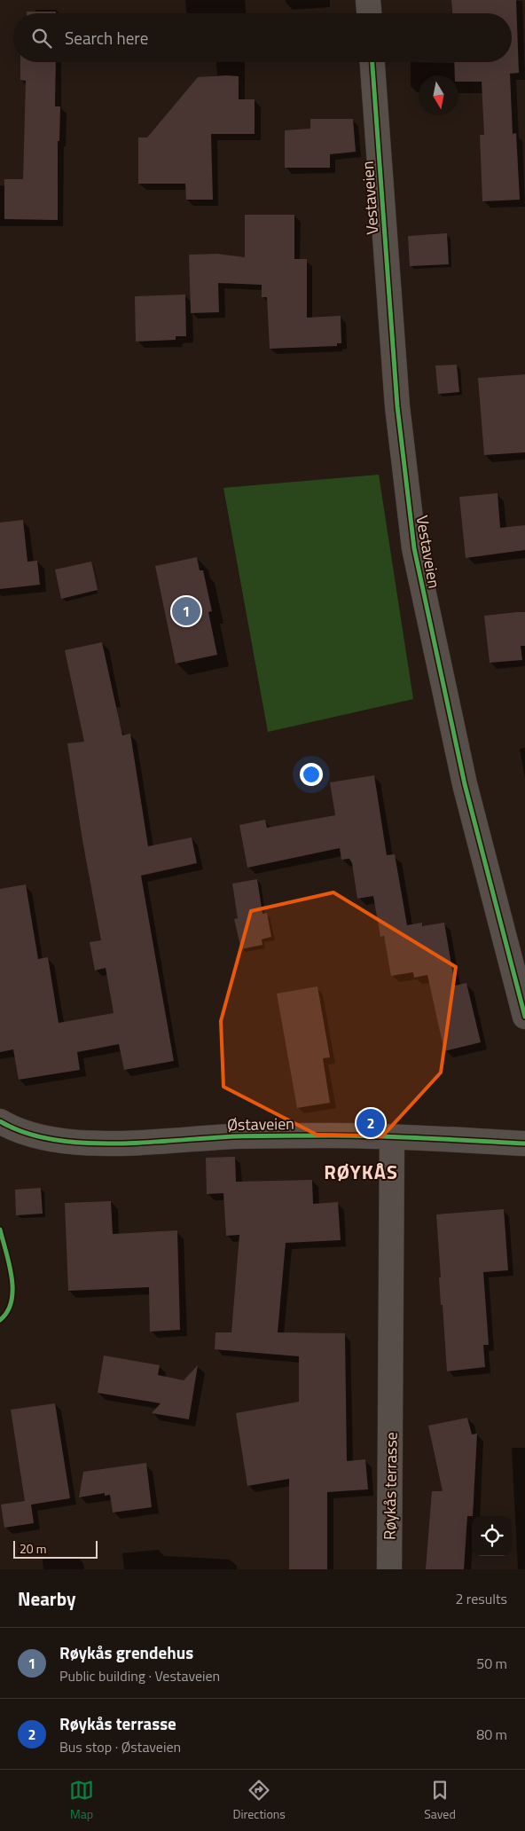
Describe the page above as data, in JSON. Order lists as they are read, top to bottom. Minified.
{"streets":{"street":["Vestaveien","Østaveien","Røykås terrasse"]},"crossings":[["Østaveien","Røykås terrasse"]],"districts":["RØYKÅS"],"scale_bar":"20 m","north":"bottom","page":{"search":"Search here","pins":["1","2"],"scale":"20 m","heading":["Nearby","2 results"],"list":[{"mark":"1","name":"Røykås grendehus","note":"Public building · Vestaveien","value":"50 m"},{"mark":"2","name":"Røykås terrasse","note":"Bus stop · Østaveien","value":"80 m"}],"nav":["Map","Directions","Saved"]}}
